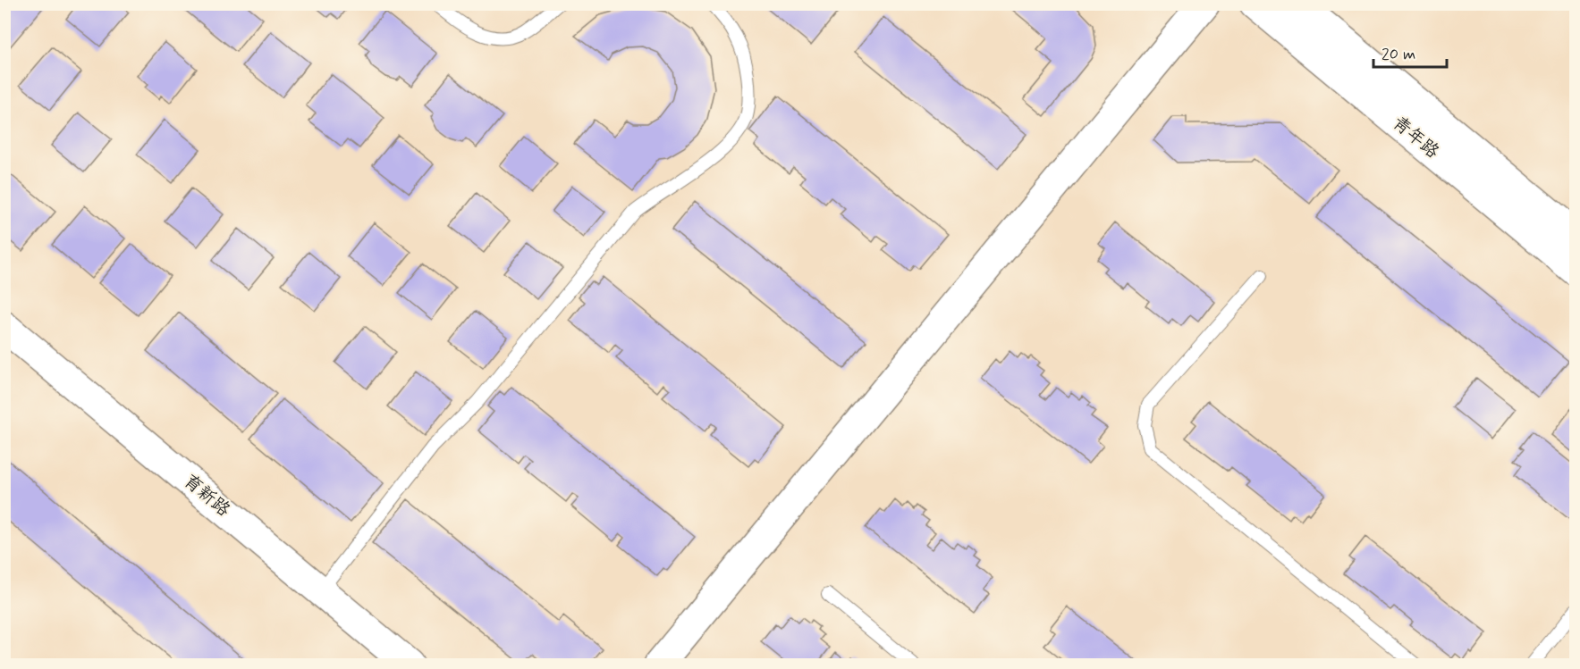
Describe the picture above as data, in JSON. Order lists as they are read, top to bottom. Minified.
{"streets":{"street":["青年路","育新路"]},"scale_bar":"20 m"}
